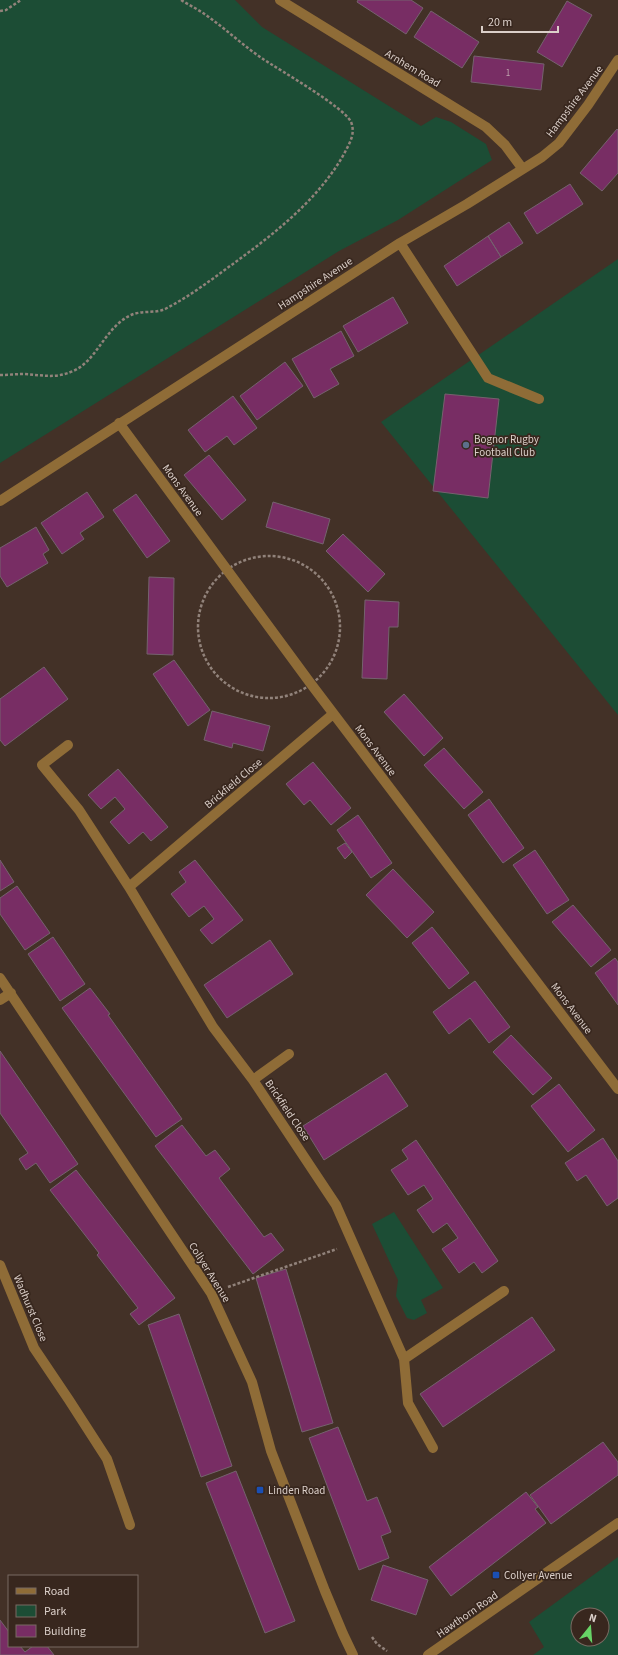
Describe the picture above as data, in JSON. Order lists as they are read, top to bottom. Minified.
{"streets":{"street":["Arnhem Road","Hampshire Avenue","Mons Avenue","Brickfield Close","Collyer Avenue","Wadhurst Close","Hawthorn Road"]},"crossings":[["Arnhem Road","Hampshire Avenue"],["Hampshire Avenue","Mons Avenue"],["Mons Avenue","Brickfield Close"]],"places":{"other":["Bognor Rugby Football Club"],"transit":["Linden Road","Collyer Avenue"]},"house_numbers":["1"],"legend":["Road","Park","Building"],"scale_bar":"20 m","north":"top"}
